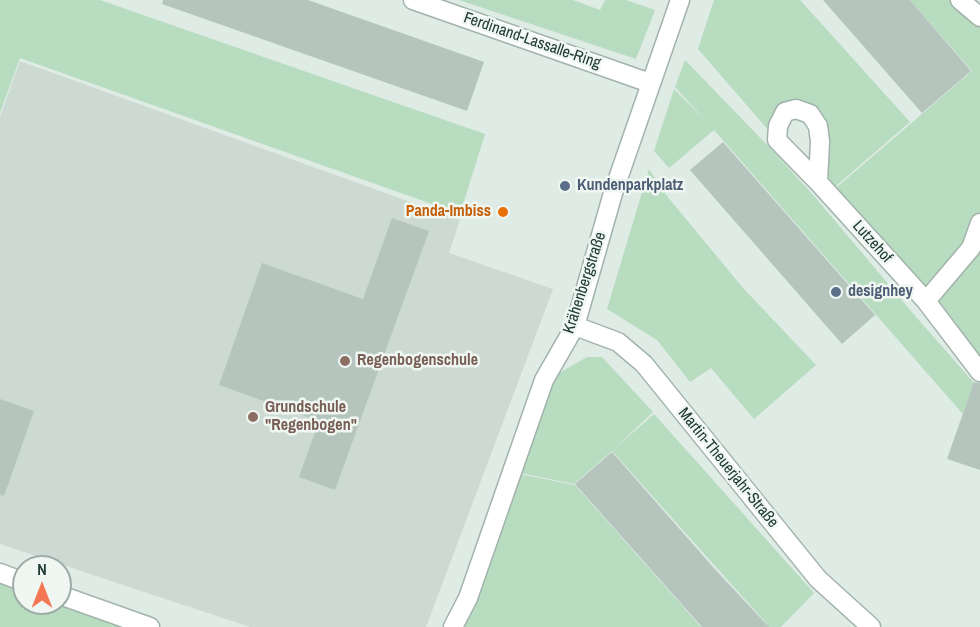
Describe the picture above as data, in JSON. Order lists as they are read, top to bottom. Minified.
{"streets":{"street":["Ferdinand-Lassalle-Ring","Lutzehof","Krähenbergstraße","Martin-Theuerjahr-Straße"]},"crossings":[["Ferdinand-Lassalle-Ring","Krähenbergstraße"],["Krähenbergstraße","Martin-Theuerjahr-Straße"]],"places":["Kundenparkplatz","Panda-Imbiss","designhey","Regenbogenschule","Grundschule \"Regenbogen\""],"north":"top"}
